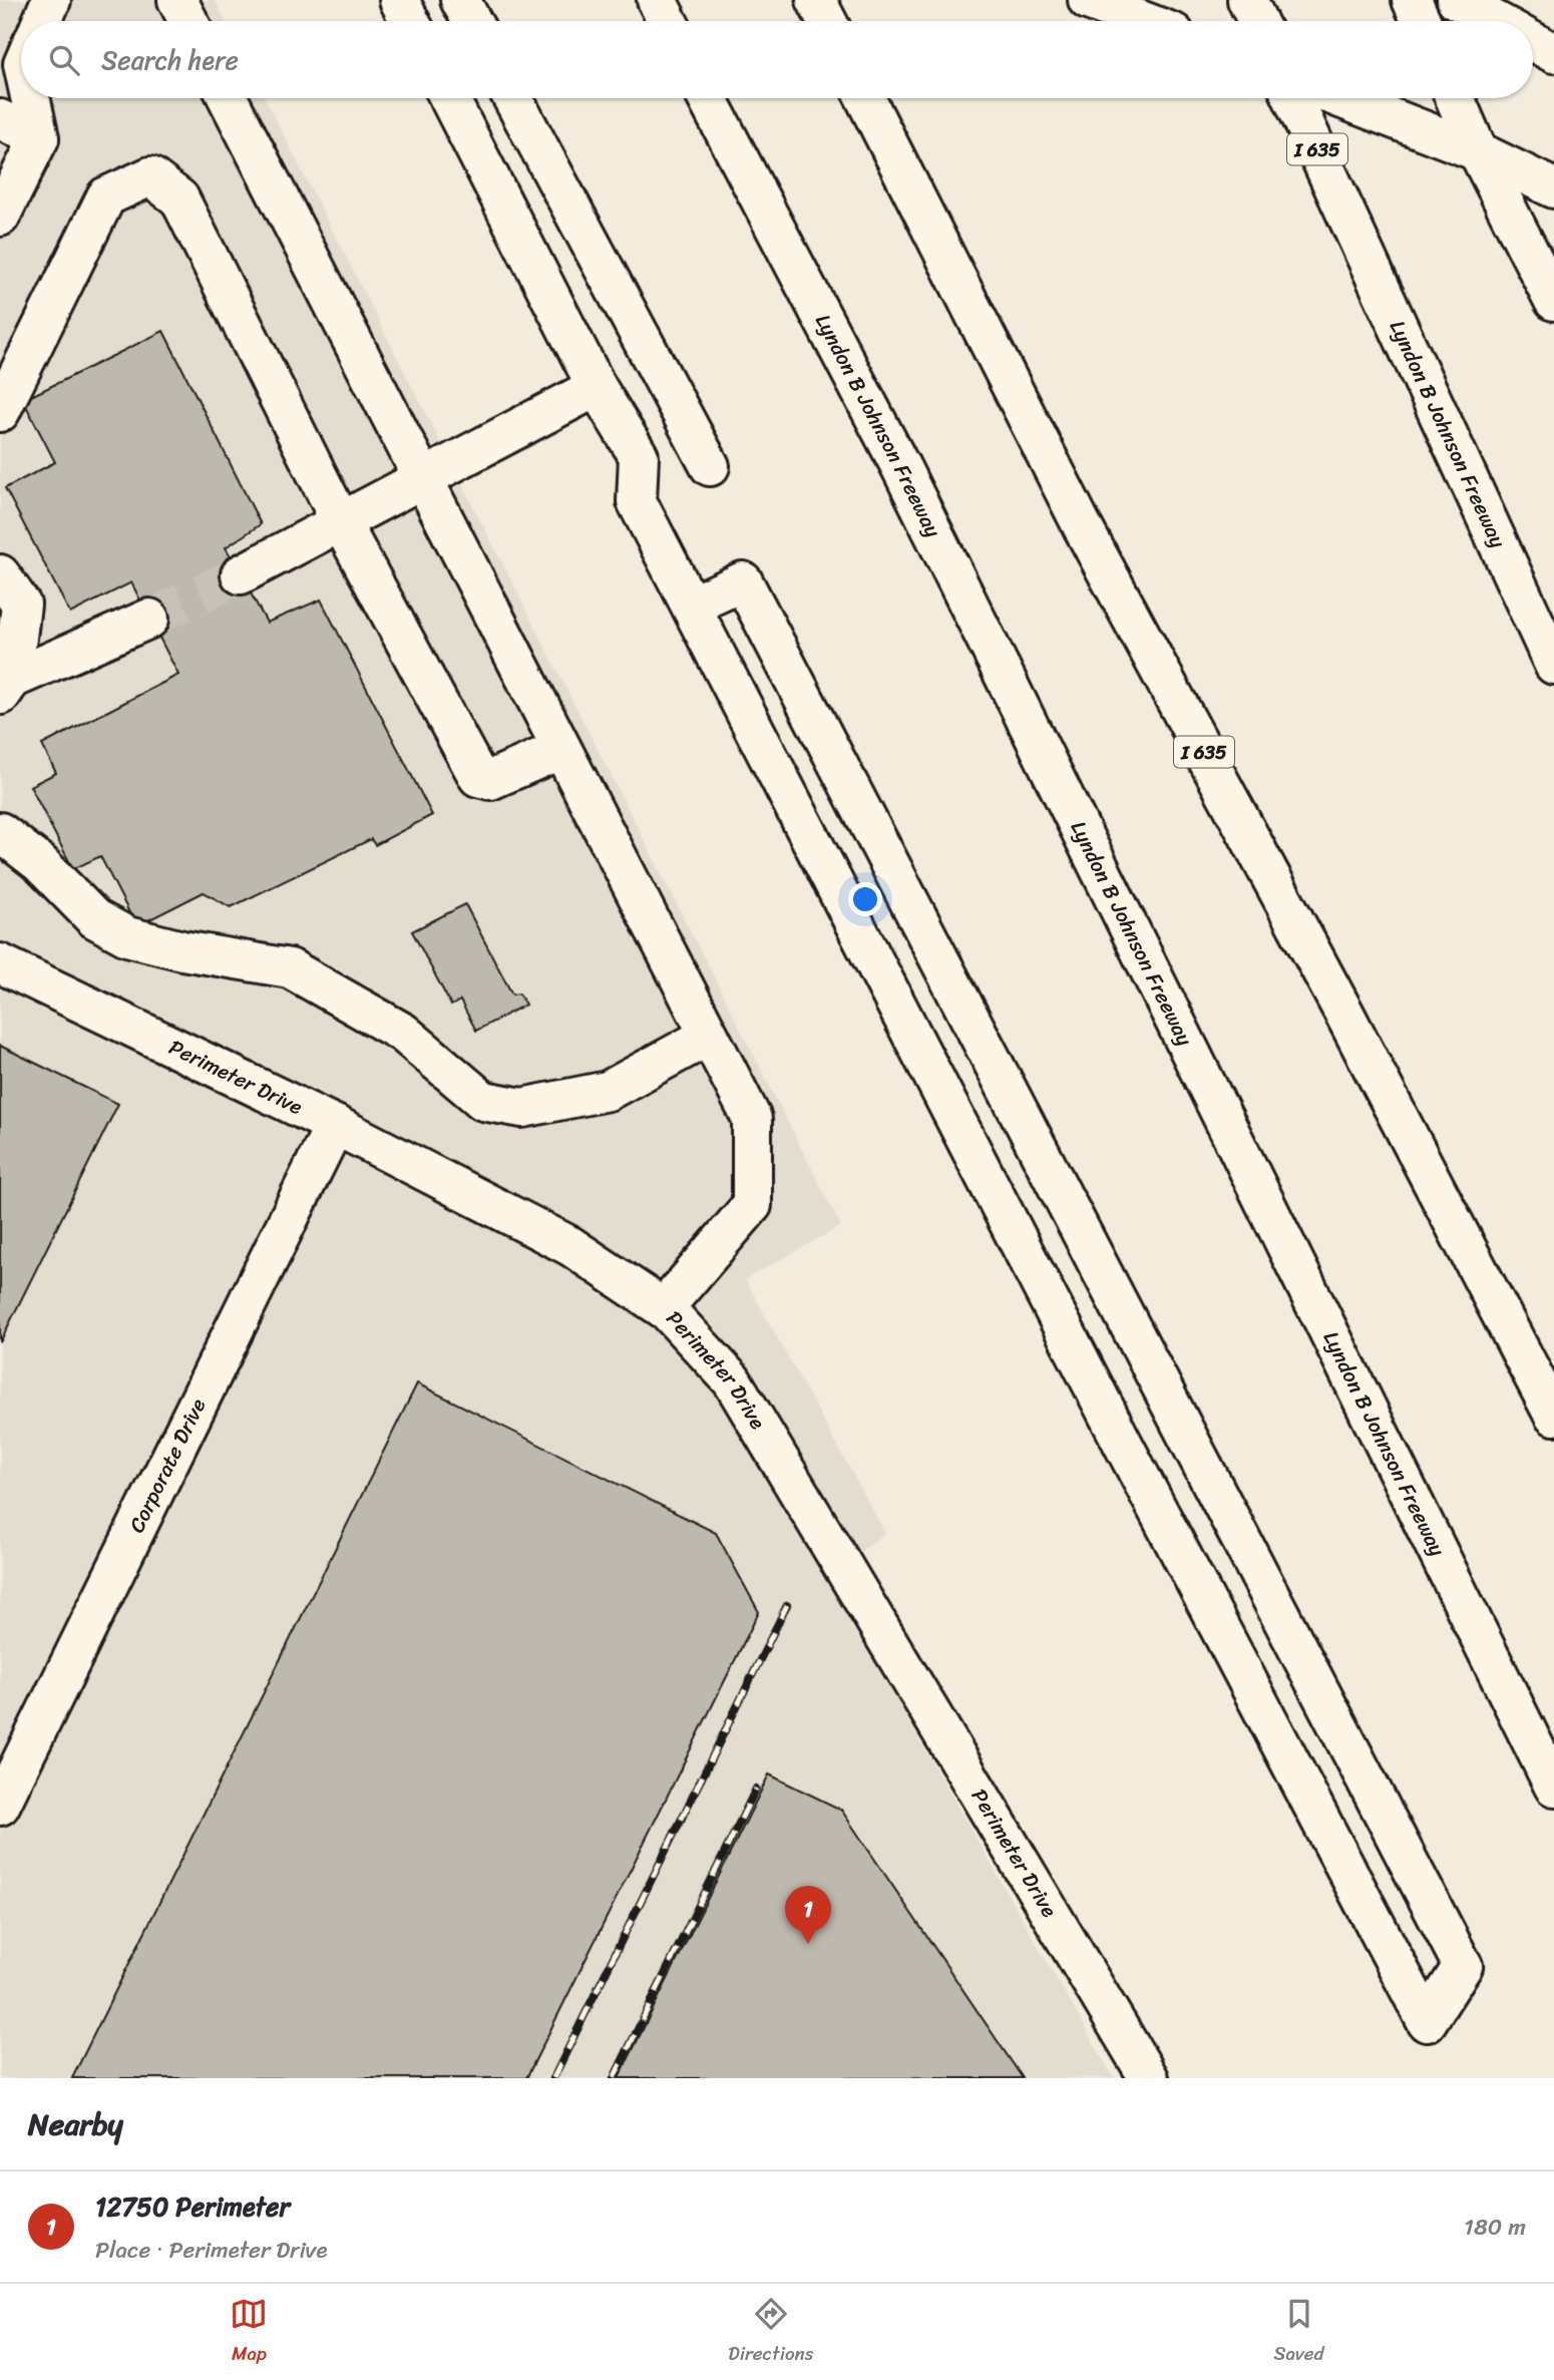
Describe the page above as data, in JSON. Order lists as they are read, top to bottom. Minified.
{"streets":{"main road":["I 635","Lyndon B Johnson Freeway","Perimeter Drive","Corporate Drive"]},"crossings":[["Perimeter Drive","Corporate Drive"]],"page":{"search":"Search here","pins":"1","heading":"Nearby","list":[{"mark":"1","name":"12750 Perimeter","note":"Place · Perimeter Drive","value":"180 m"}],"nav":["Map","Directions","Saved"]}}
